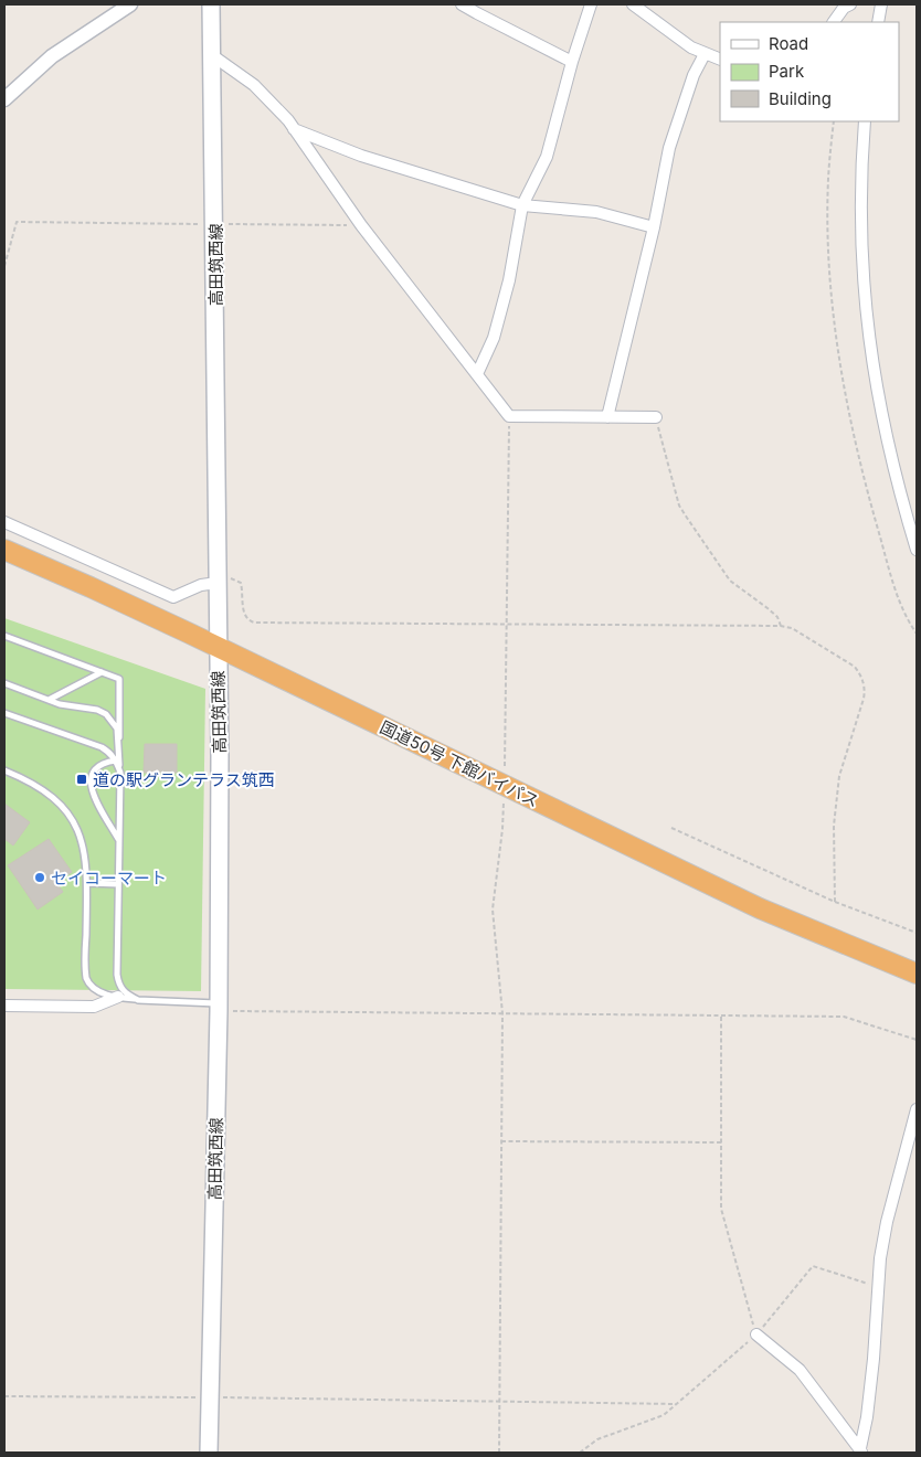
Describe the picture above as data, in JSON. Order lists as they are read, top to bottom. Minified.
{"streets":{"highway":["国道50号 下館バイパス"],"main road":["高田筑西線"]},"crossings":[["高田筑西線","国道50号 下館バイパス"]],"places":{"transit":["道の駅グランテラス筑西"],"other":["セイコーマート"]},"legend":["Road","Park","Building"]}
